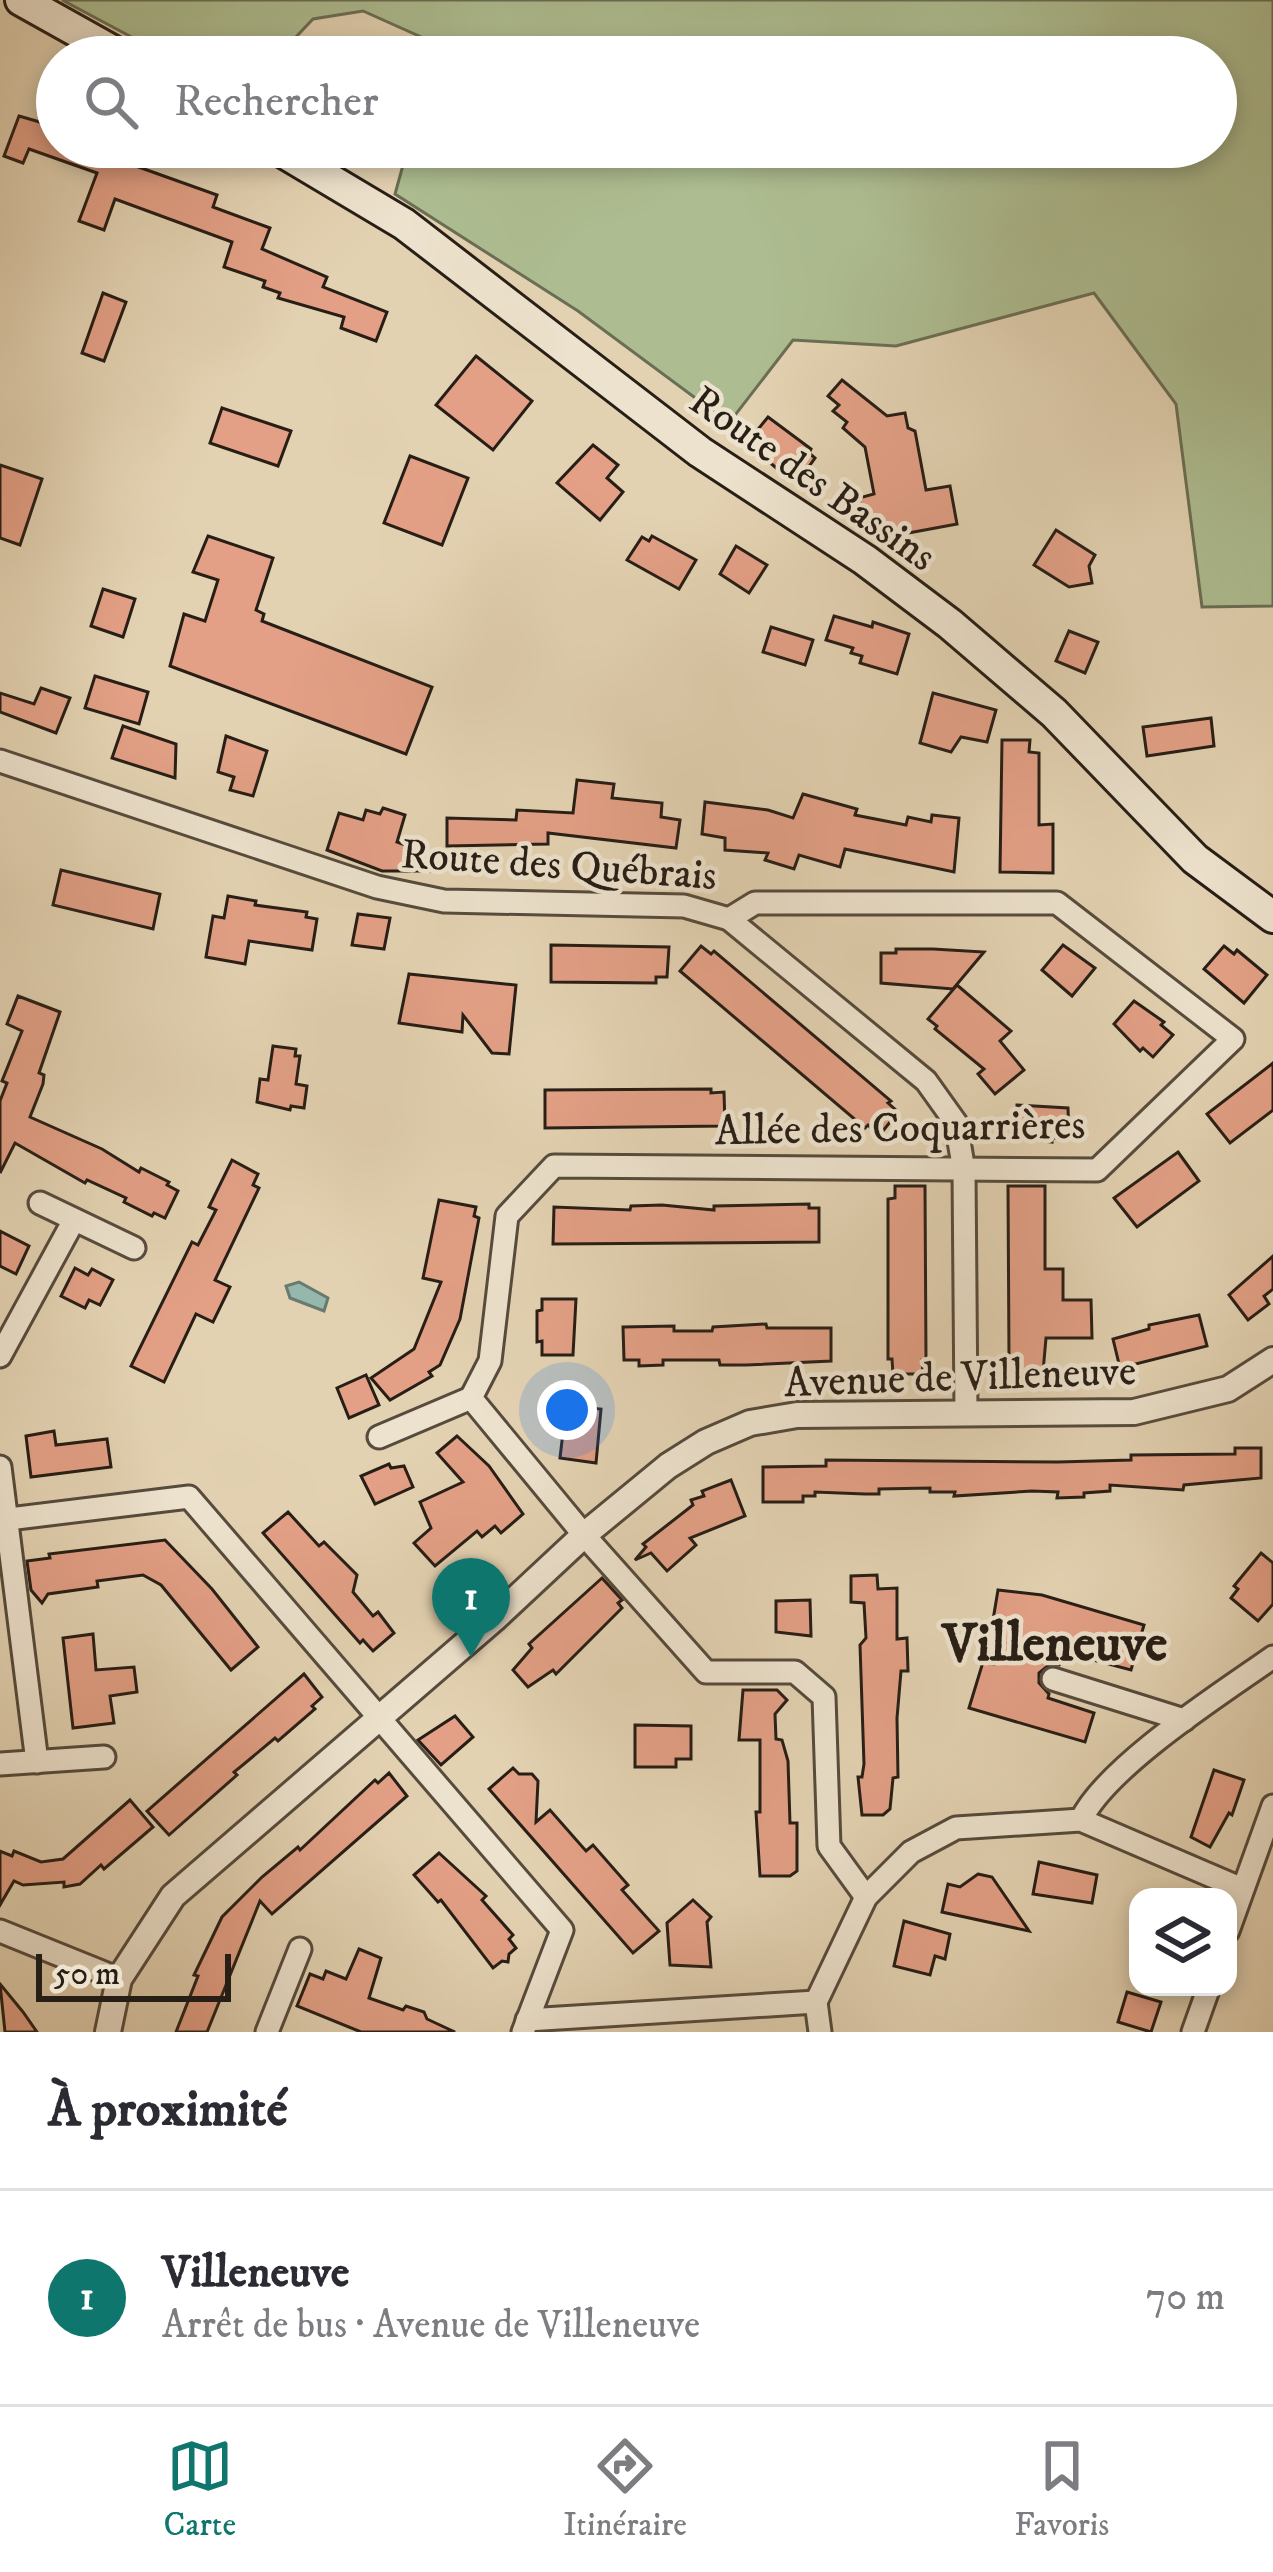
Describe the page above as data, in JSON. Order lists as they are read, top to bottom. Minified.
{"streets":{"main road":["Route des Bassins"],"street":["Route des Québrais","Allée des Coquarrières","Avenue de Villeneuve"]},"crossings":[["Route des Québrais","Allée des Coquarrières"]],"districts":["Villeneuve"],"scale_bar":"50 m","page":{"search":"Rechercher","pins":"1","scale":"50 m","heading":"À proximité","list":[{"mark":"1","name":"Villeneuve","note":"Arrêt de bus · Avenue de Villeneuve","value":"70 m"}],"nav":["Carte","Itinéraire","Favoris"]}}
